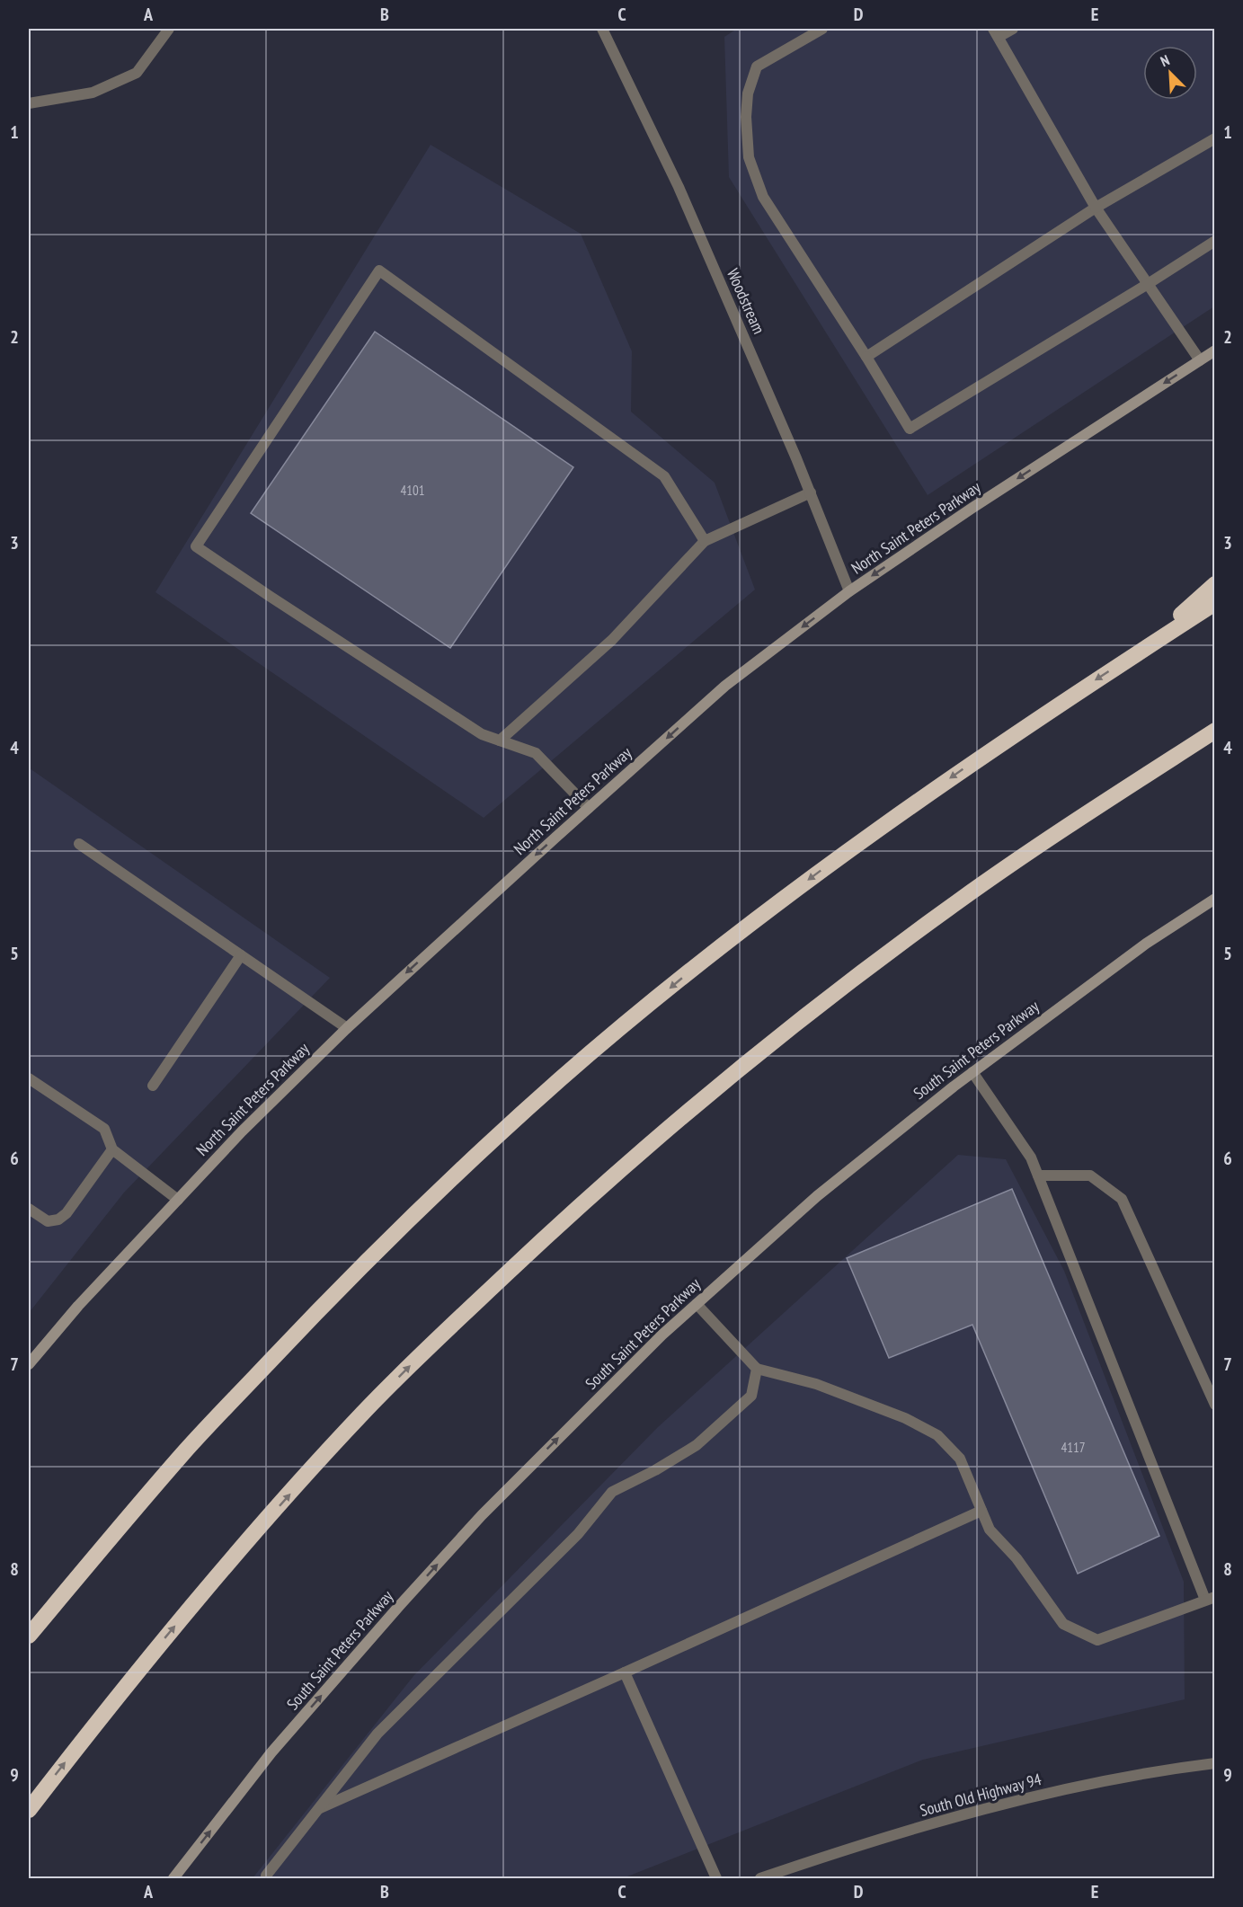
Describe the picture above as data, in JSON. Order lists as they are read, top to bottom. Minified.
{"streets":{"main road":["North Saint Peters Parkway","South Saint Peters Parkway"],"street":["Woodstream","South Old Highway 94"]},"crossings":[["Woodstream","North Saint Peters Parkway"]],"one_way":["North Saint Peters Parkway","South Saint Peters Parkway"],"house_numbers":["4101","4117"],"north":"top left","grid":{"columns":["A","B","C","D","E"],"rows":["1","2","3","4","5","6","7","8","9"]}}
